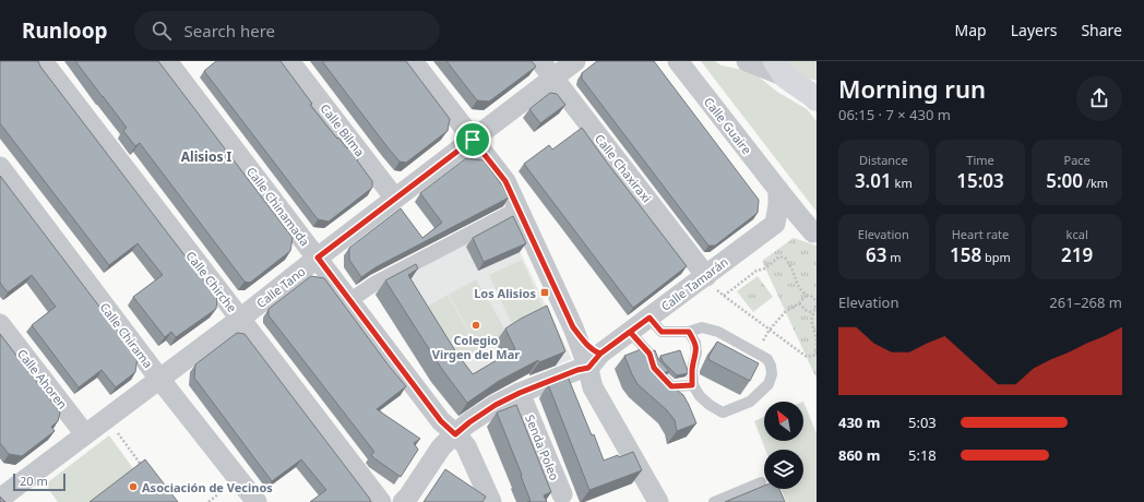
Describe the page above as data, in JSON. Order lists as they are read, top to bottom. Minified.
{"streets":{"street":["Calle Guaire","Calle Bilma","Calle Chaxiraxi","Calle Chinamada","Calle Chirche","Calle Tamarán","Calle Tano","Calle Chirama","Calle Ahoren","Senda Poleo"]},"crossings":[["Calle Bilma","Calle Tano"],["Calle Chaxiraxi","Calle Tamarán"],["Calle Chaxiraxi","Calle Tano"],["Calle Chinamada","Calle Tano"],["Calle Chirche","Calle Tano"],["Calle Tano","Calle Chirama"],["Calle Tano","Calle Ahoren"]],"districts":["Alisios I"],"places":{"transit":["Los Alisios"],"other":["Colegio Virgen del Mar","Asociación de Vecinos"]},"scale_bar":"20 m","north":"top left","page":{"header":"Runloop","search":"Search here","nav":["Map","Layers","Share"],"heading":["Morning run","06:15 · 7 × 430 m"],"stats":[["Distance","3.01 km"],["Time","15:03"],["Pace","5:00 /km"],["Elevation","63 m"],["Heart rate","158 bpm"],["kcal","219"]],"chart":["Elevation","261–268 m"],"list":[{"name":"430 m","note":"5:03"},{"name":"860 m","note":"5:18"}],"scale":"20 m"}}
